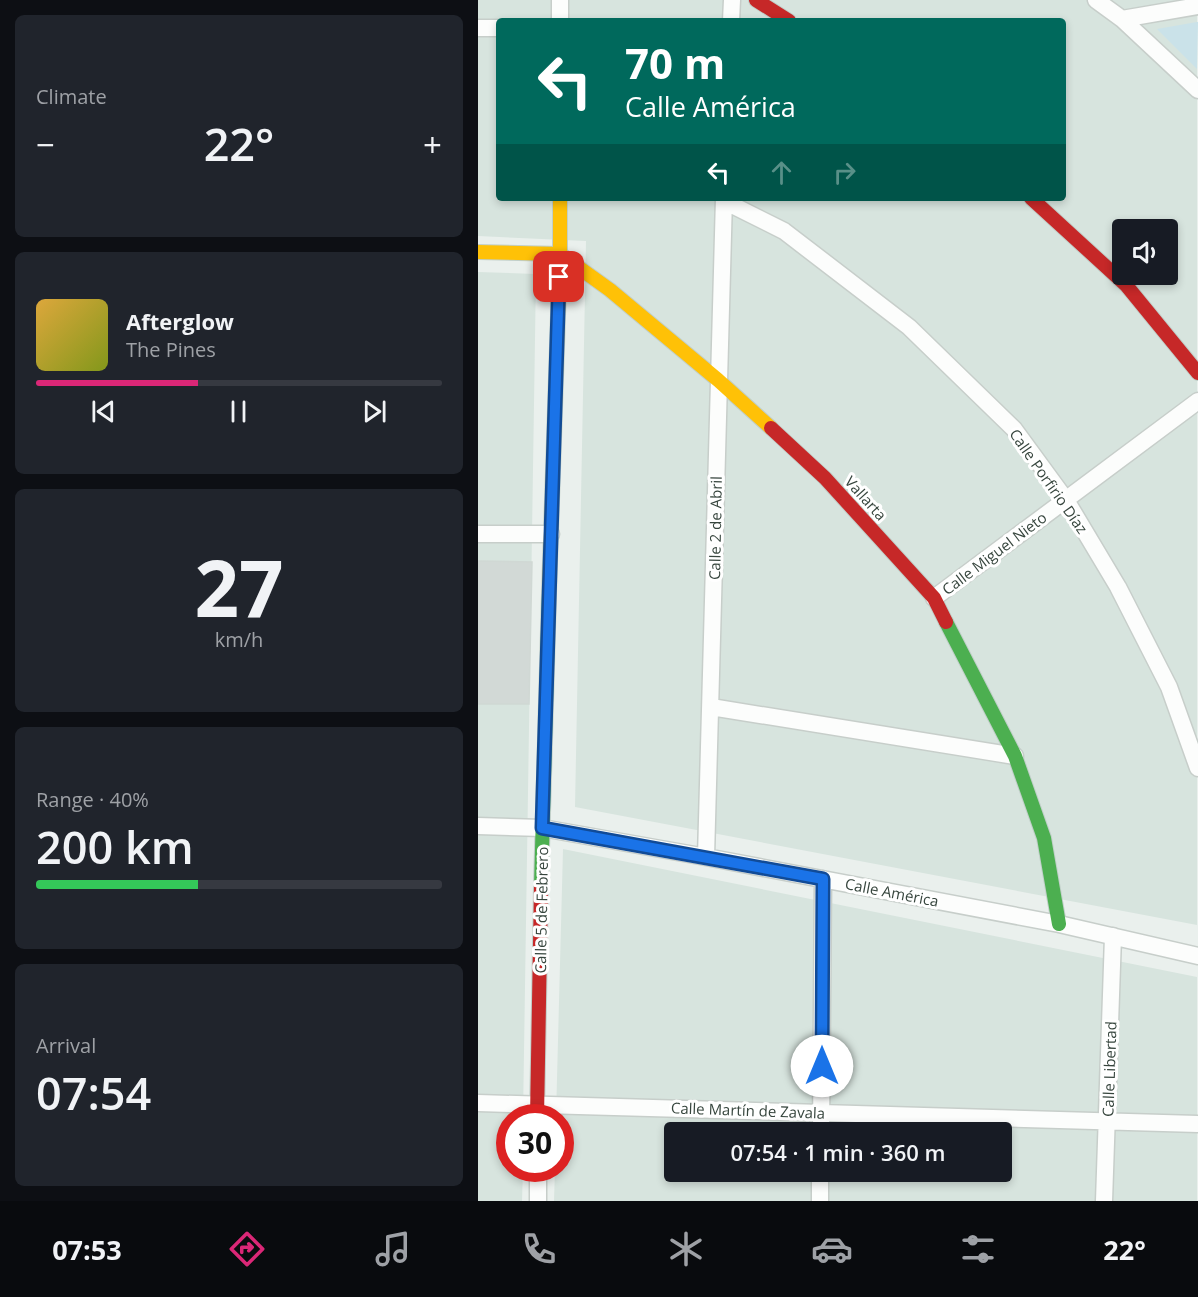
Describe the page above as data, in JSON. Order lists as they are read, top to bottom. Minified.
{"streets":{"street":["Calle Porfirio Díaz","Vallarta","Calle 2 de Abril","Calle Miguel Nieto","Calle América","Calle 5 de Febrero","Calle Libertad","Calle Martín de Zavala"]},"crossings":[["Calle Porfirio Díaz","Calle Miguel Nieto"],["Vallarta","Calle 2 de Abril"],["Vallarta","Calle Miguel Nieto"],["Vallarta","Calle América"],["Vallarta","Calle 5 de Febrero"],["Calle 2 de Abril","Calle América"],["Calle América","Calle 5 de Febrero"],["Calle América","Calle Libertad"],["Calle Libertad","Calle Martín de Zavala"]],"page":{"tile":["Climate",["27","km/h"],["Range · 40%","200 km"],["Arrival","07:54"]],"turn":["70 m","Calle América"],"heat":["−","22°","+"],"song":["Afterglow","The Pines"],"limit":"30","trip":"07:54 · 1 min · 360 m","tabs":["07:53","22°"]}}
